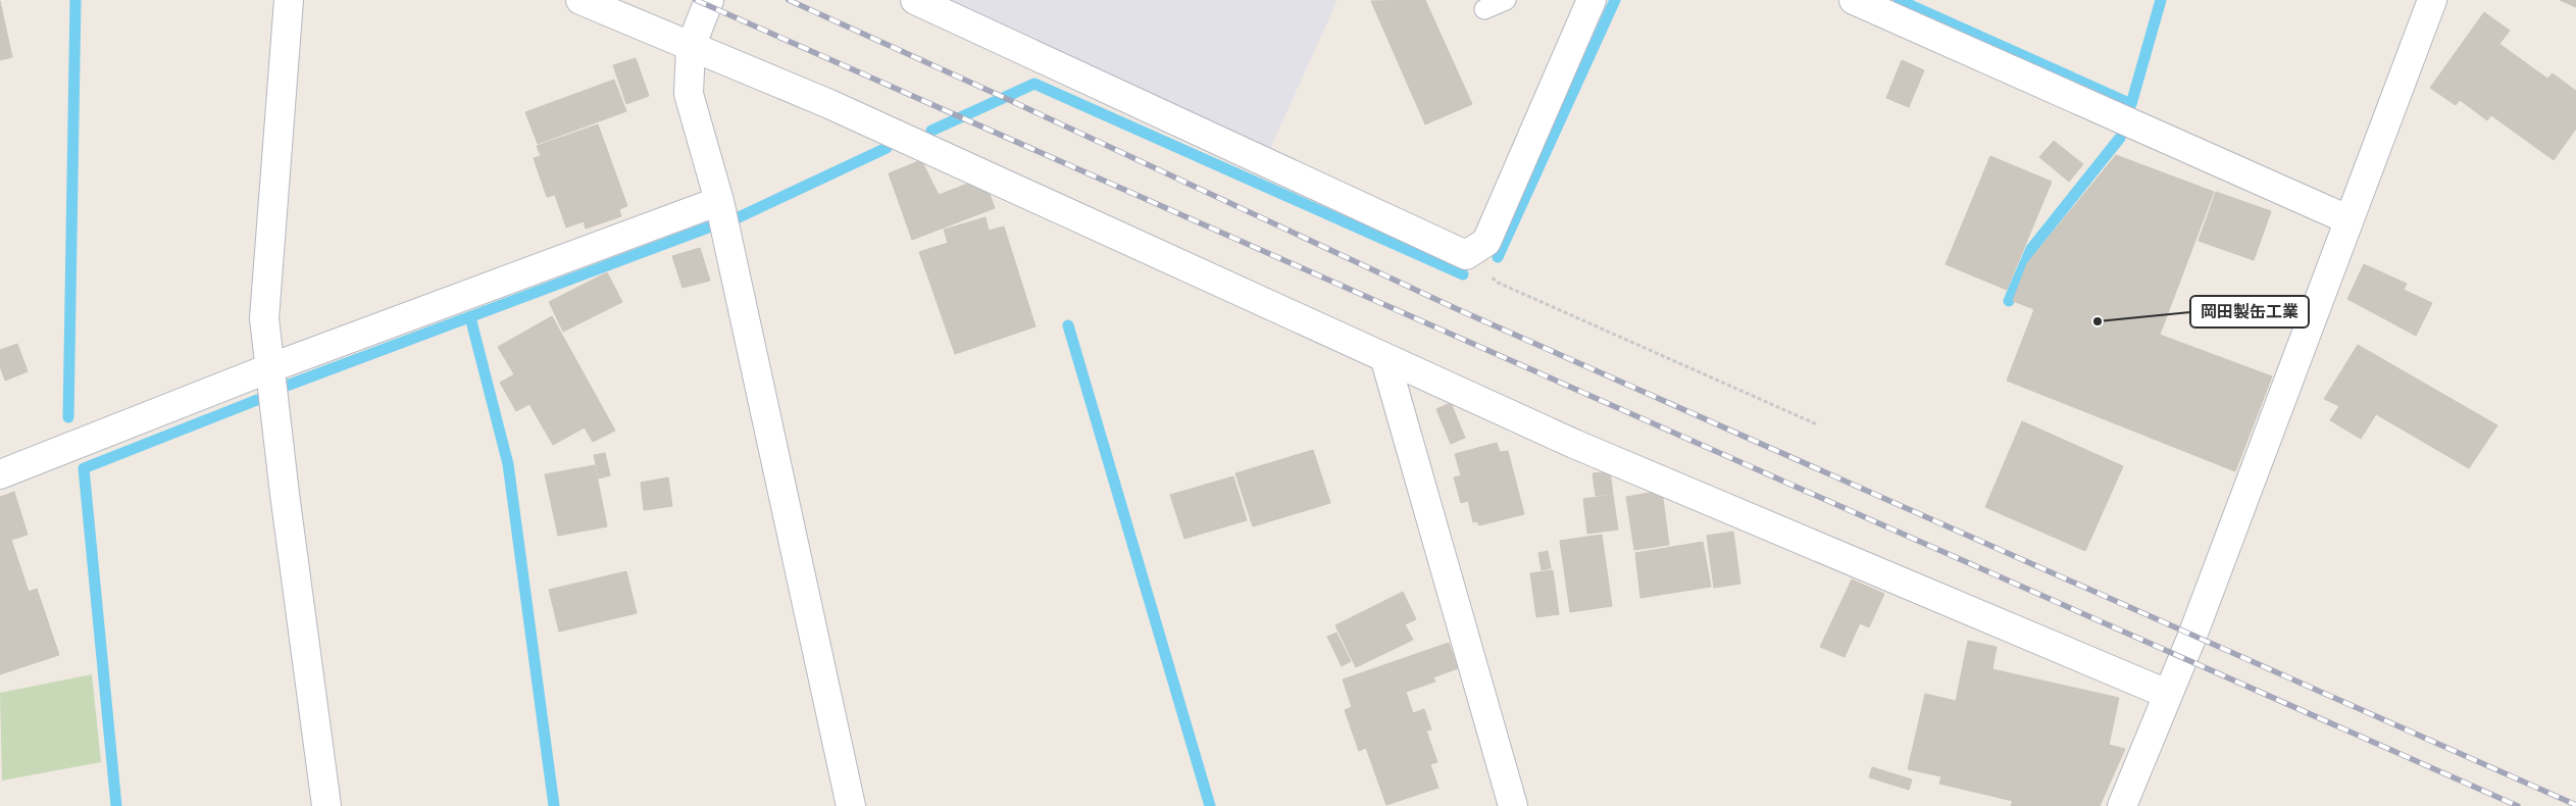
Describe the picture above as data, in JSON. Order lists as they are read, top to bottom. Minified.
{"places":["岡田製缶工業"]}
